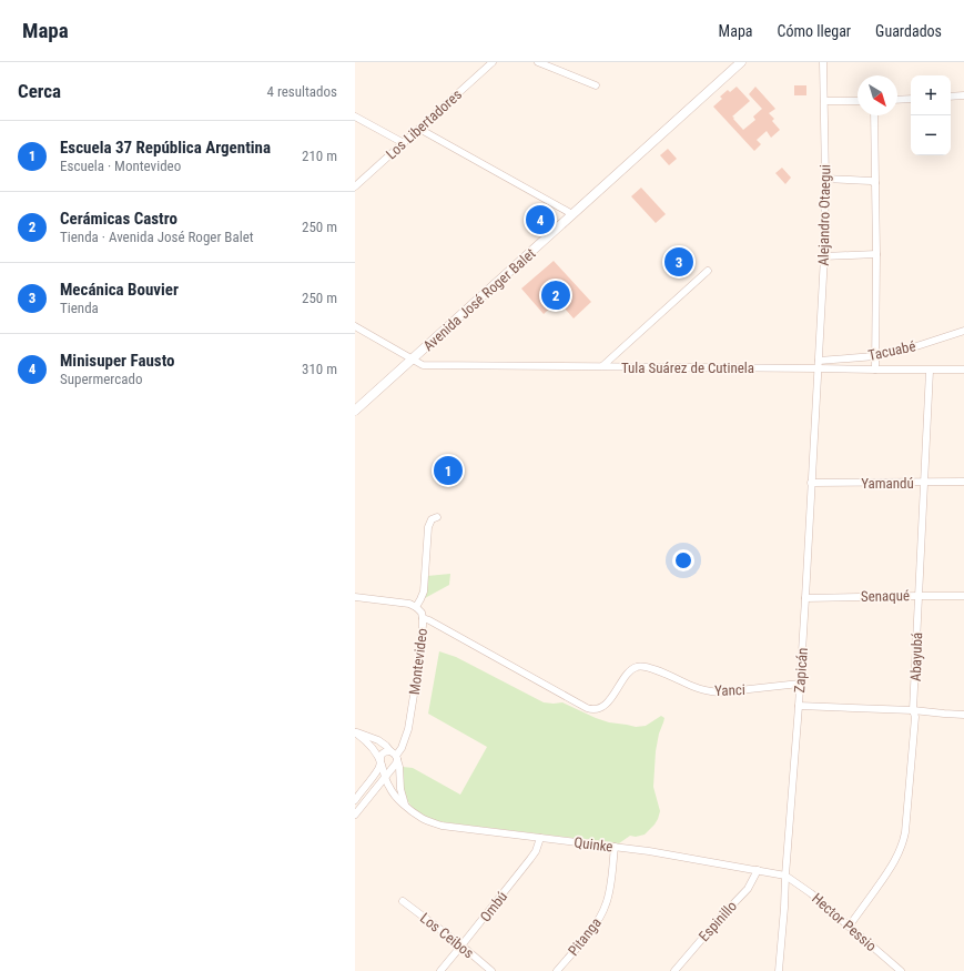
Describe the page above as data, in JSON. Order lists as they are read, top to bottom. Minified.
{"streets":{"street":["Los Libertadores","Alejandro Otaegui","Avenida José Roger Balet","Tacuabé","Tula Suárez de Cutinela","Yamandú","Senaqué","Abayubá","Montevideo","Zapicán","Yanci","Quinke","Ombú","Espinillo","Hector Pessio","Los Ceibos","Pitanga"]},"crossings":[["Alejandro Otaegui","Tacuabé"],["Alejandro Otaegui","Tula Suárez de Cutinela"],["Alejandro Otaegui","Zapicán"],["Avenida José Roger Balet","Tula Suárez de Cutinela"],["Tula Suárez de Cutinela","Abayubá"],["Tula Suárez de Cutinela","Zapicán"],["Yamandú","Abayubá"],["Yamandú","Zapicán"],["Senaqué","Abayubá"],["Senaqué","Zapicán"],["Abayubá","Hector Pessio"],["Montevideo","Yanci"],["Montevideo","Quinke"],["Zapicán","Yanci"],["Zapicán","Quinke"],["Zapicán","Hector Pessio"],["Quinke","Ombú"],["Quinke","Espinillo"],["Quinke","Hector Pessio"],["Quinke","Pitanga"],["Ombú","Los Ceibos"]],"north":"bottom right","page":{"header":"Mapa","nav":["Mapa","Cómo llegar","Guardados"],"heading":["Cerca","4 resultados"],"map_buttons":["+","−"],"list":[{"mark":"1","name":"Escuela 37 República Argentina","note":"Escuela · Montevideo","value":"210 m"},{"mark":"2","name":"Cerámicas Castro","note":"Tienda · Avenida José Roger Balet","value":"250 m"},{"mark":"3","name":"Mecánica Bouvier","note":"Tienda","value":"250 m"},{"mark":"4","name":"Minisuper Fausto","note":"Supermercado","value":"310 m"}],"pins":["4","3","2","1"]}}
